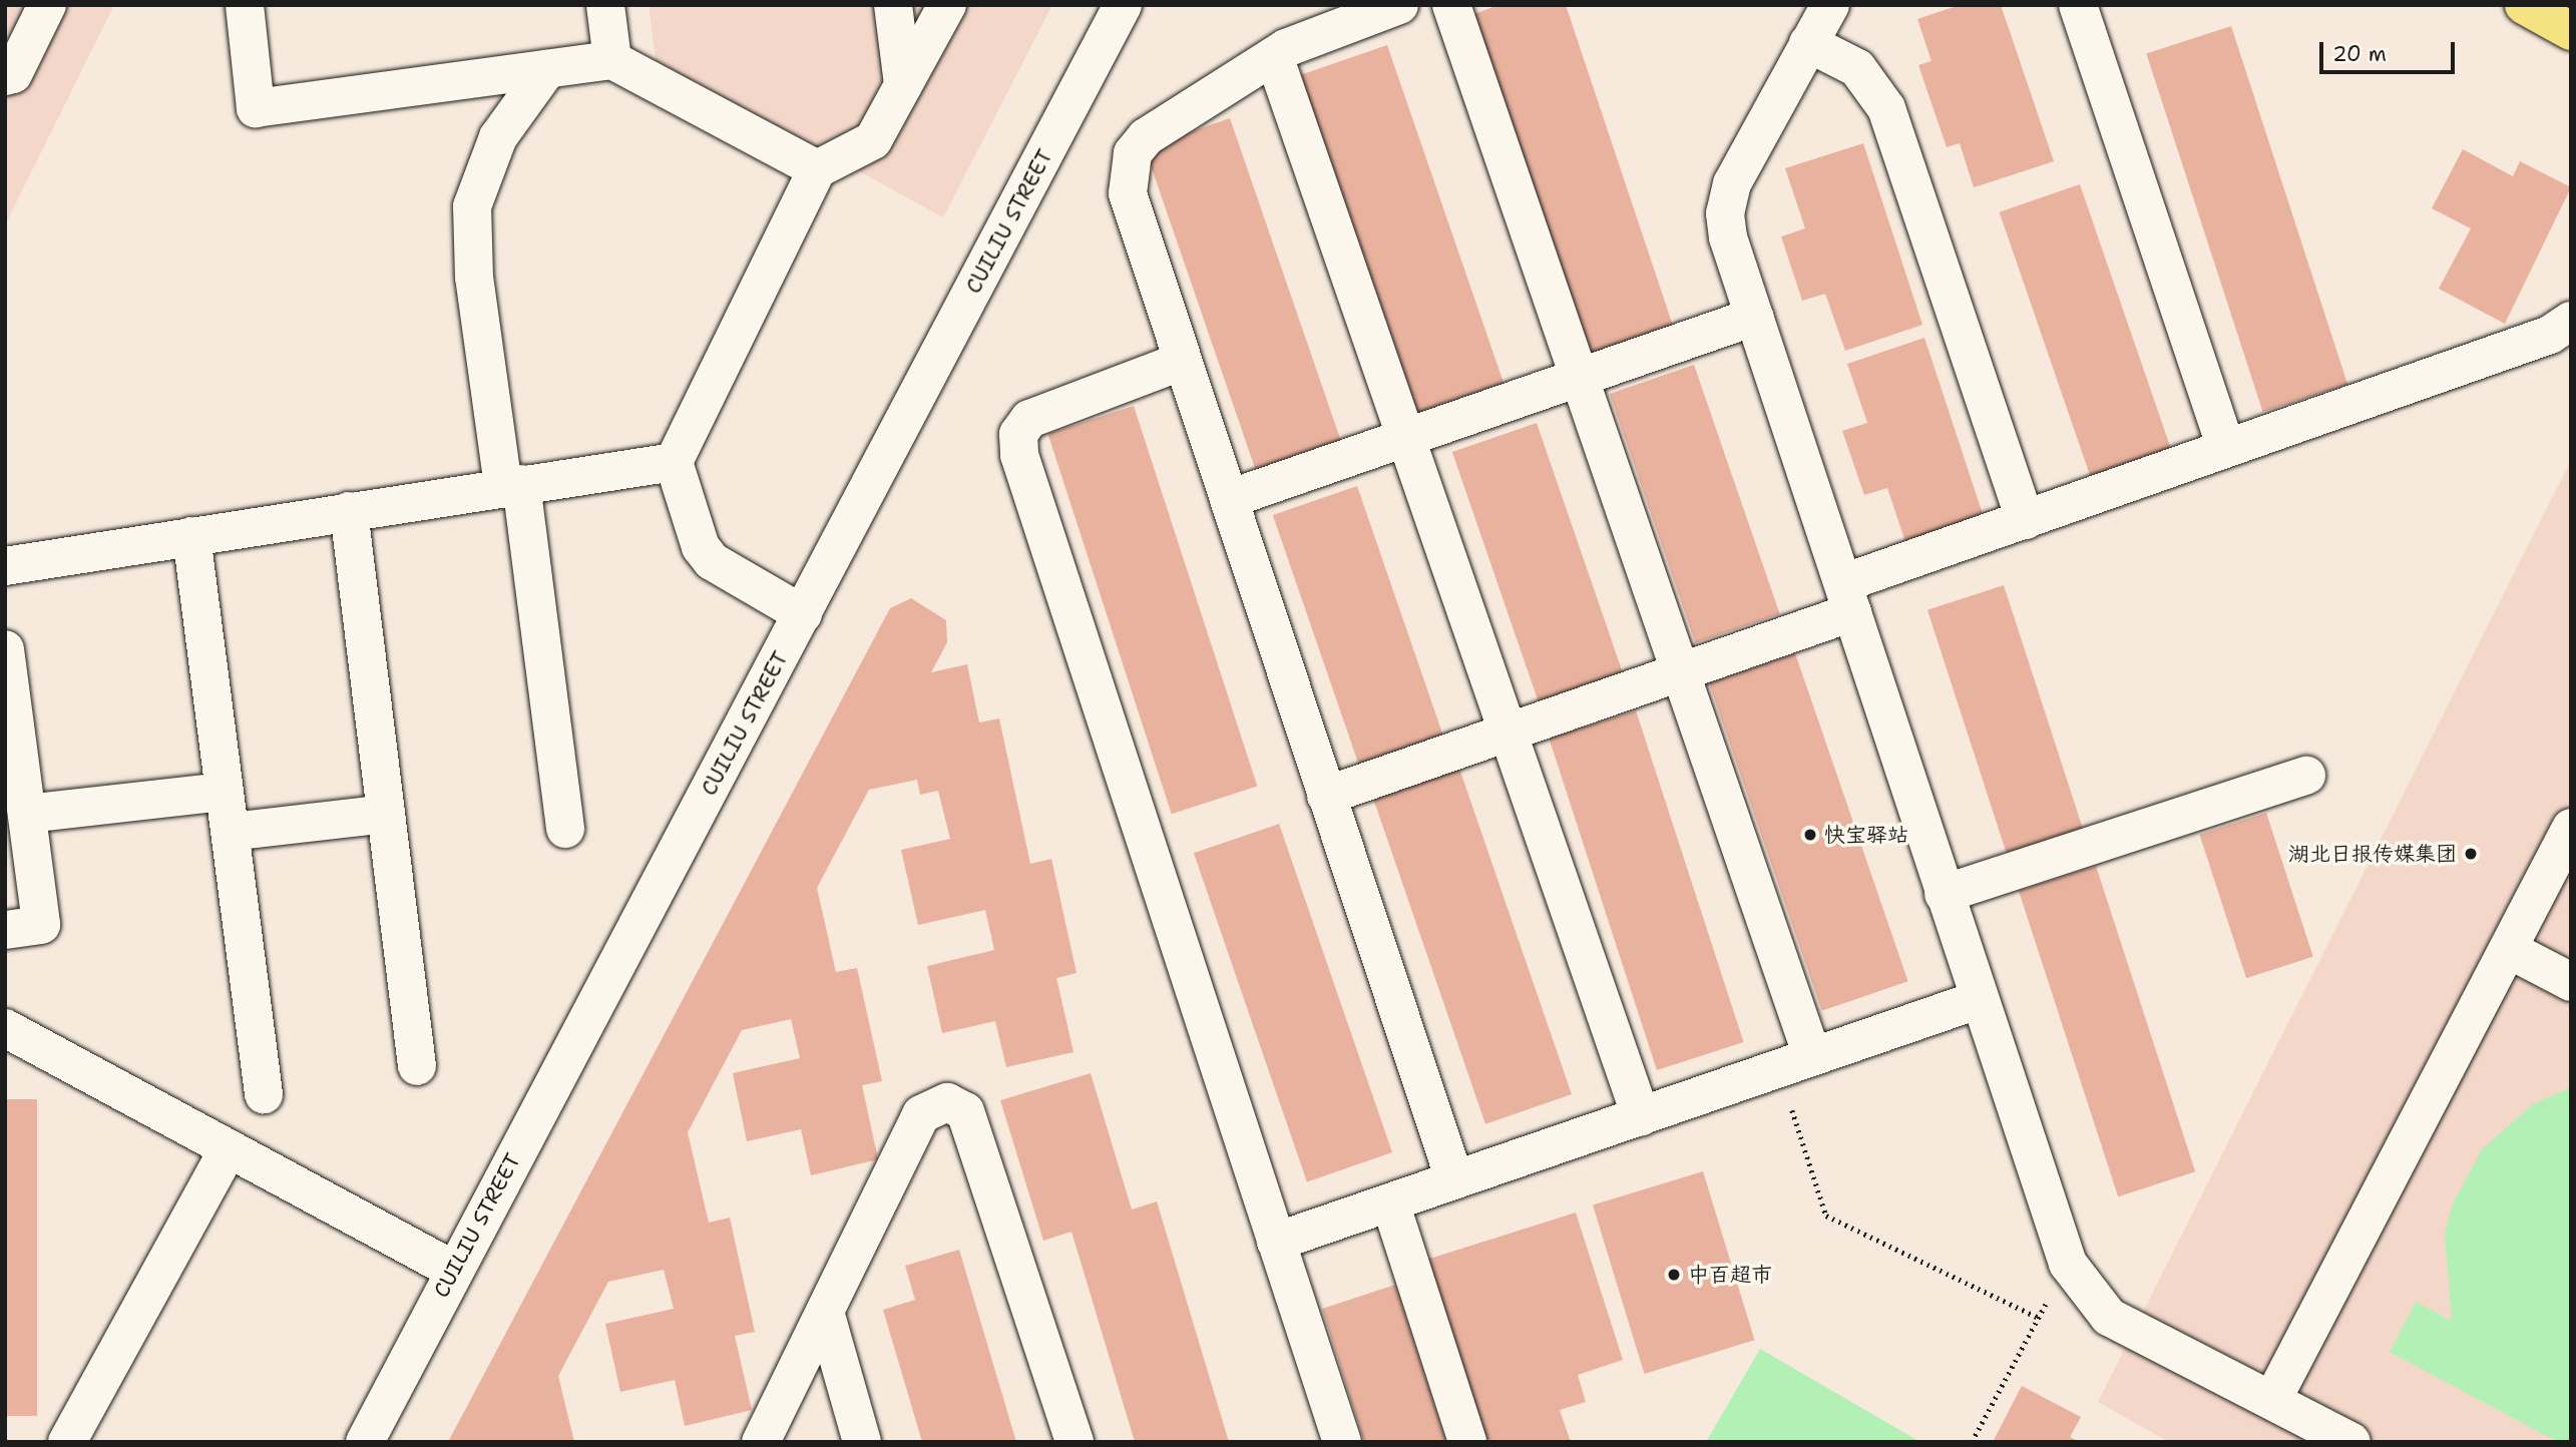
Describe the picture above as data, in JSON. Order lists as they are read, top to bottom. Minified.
{"streets":{"street":["CUILIU STREET"]},"places":["快宝驿站","湖北日报传媒集团","中百超市"],"scale_bar":"20 m"}
